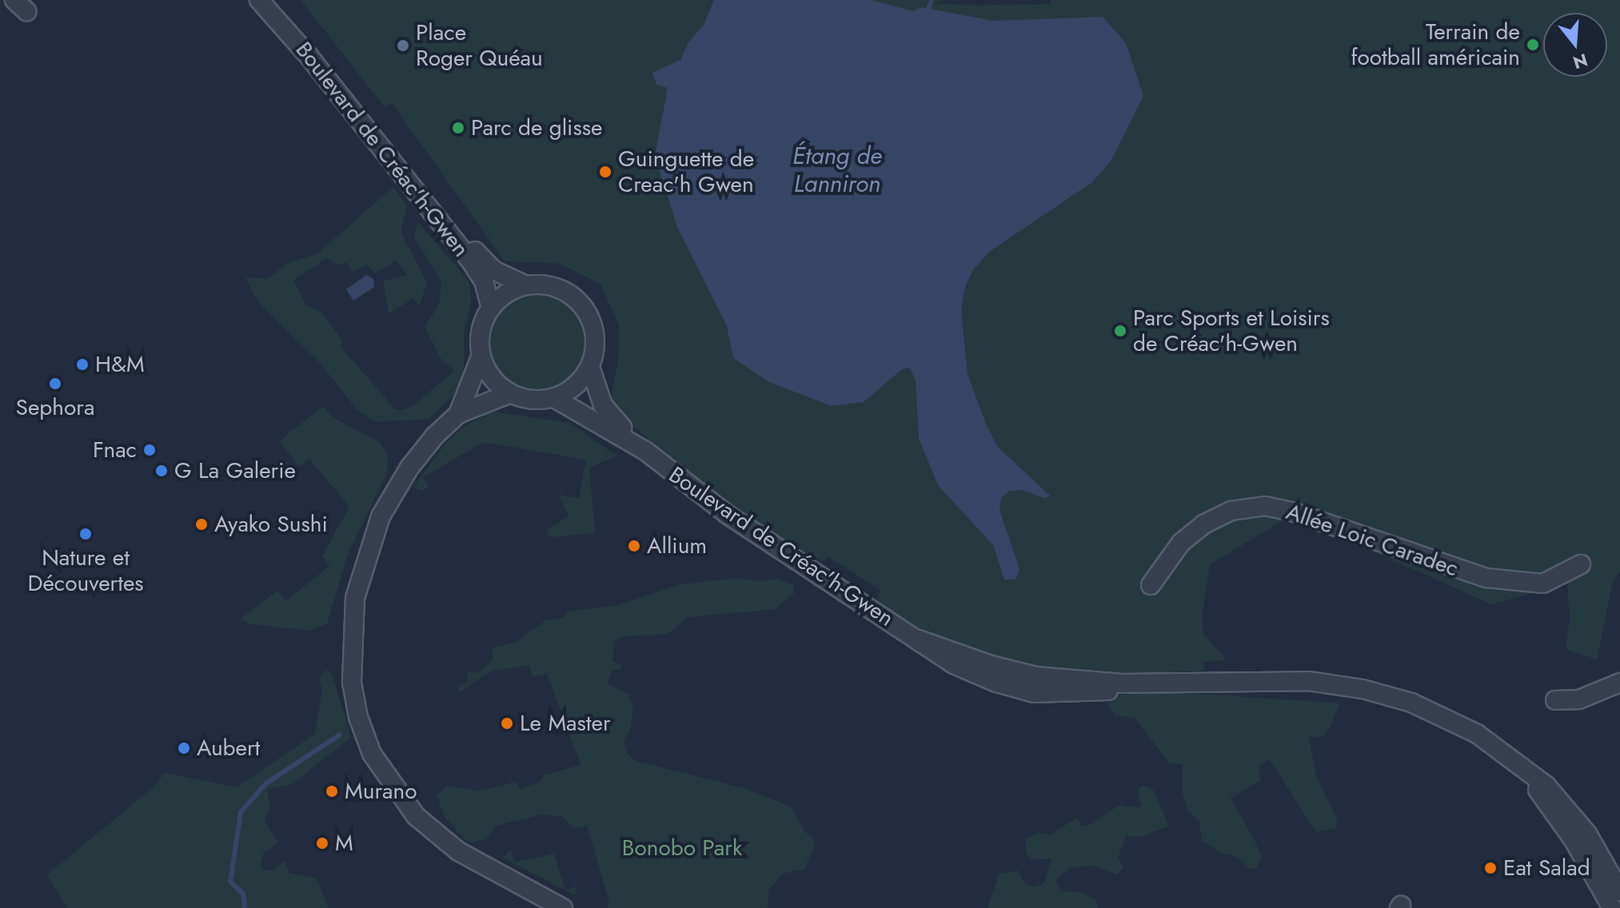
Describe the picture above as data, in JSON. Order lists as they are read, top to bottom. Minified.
{"streets":{"street":["Boulevard de Créac'h-Gwen","Allée Loic Caradec"]},"water":["Étang de Lanniron"],"parks":["Bonobo Park"],"places":["Terrain de football américain","Place Roger Quéau","Parc de glisse","Guinguette de Creac'h Gwen","Parc Sports et Loisirs de Créac'h-Gwen","H&M","Sephora","Fnac","G La Galerie","Ayako Sushi","Nature et Découvertes","Allium","Le Master","Aubert","Murano","M","Eat Salad"],"north":"bottom"}
